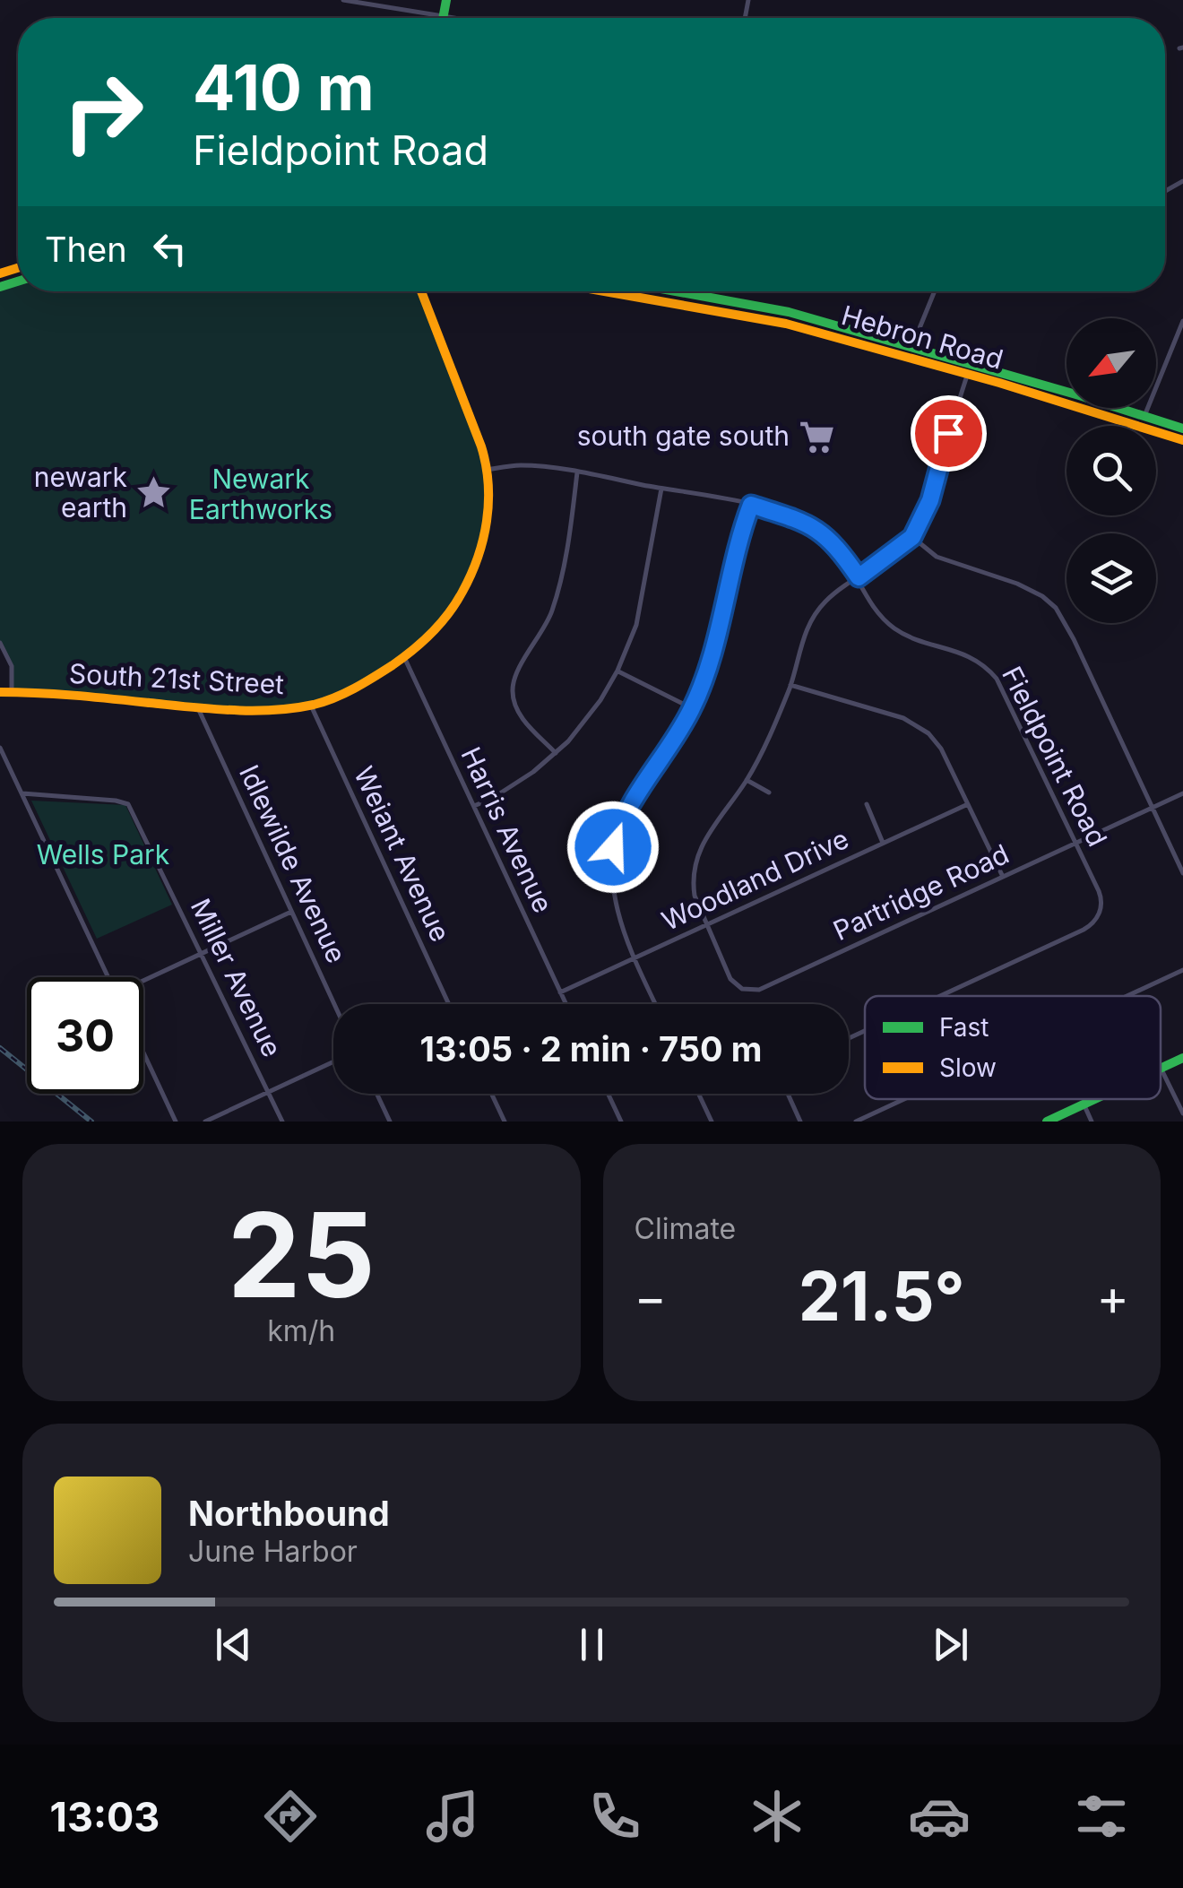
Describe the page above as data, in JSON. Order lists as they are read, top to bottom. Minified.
{"streets":{"main road":["Hebron Road","South 21st Street"],"street":["Fieldpoint Road","Harris Avenue","Weiant Avenue","Idlewilde Avenue","Woodland Drive","Partridge Road","Miller Avenue"]},"crossings":[["South 21st Street","Fieldpoint Road"],["South 21st Street","Harris Avenue"],["South 21st Street","Weiant Avenue"],["South 21st Street","Idlewilde Avenue"],["Fieldpoint Road","Partridge Road"],["Harris Avenue","Woodland Drive"],["Woodland Drive","Partridge Road"]],"parks":["Newark Earthworks","Wells Park"],"places":{"supermarket":["south gate south"],"place":["newark earth"]},"legend":["Fast","Slow"],"north":"bottom left","page":{"turn":["410 m","Fieldpoint Road"],"then":"Then","limit":"30","trip":"13:05 · 2 min · 750 m","tile":[["25","km/h"],"Climate"],"heat":["−","21.5°","+"],"song":["Northbound","June Harbor"],"tabs":"13:03"}}
